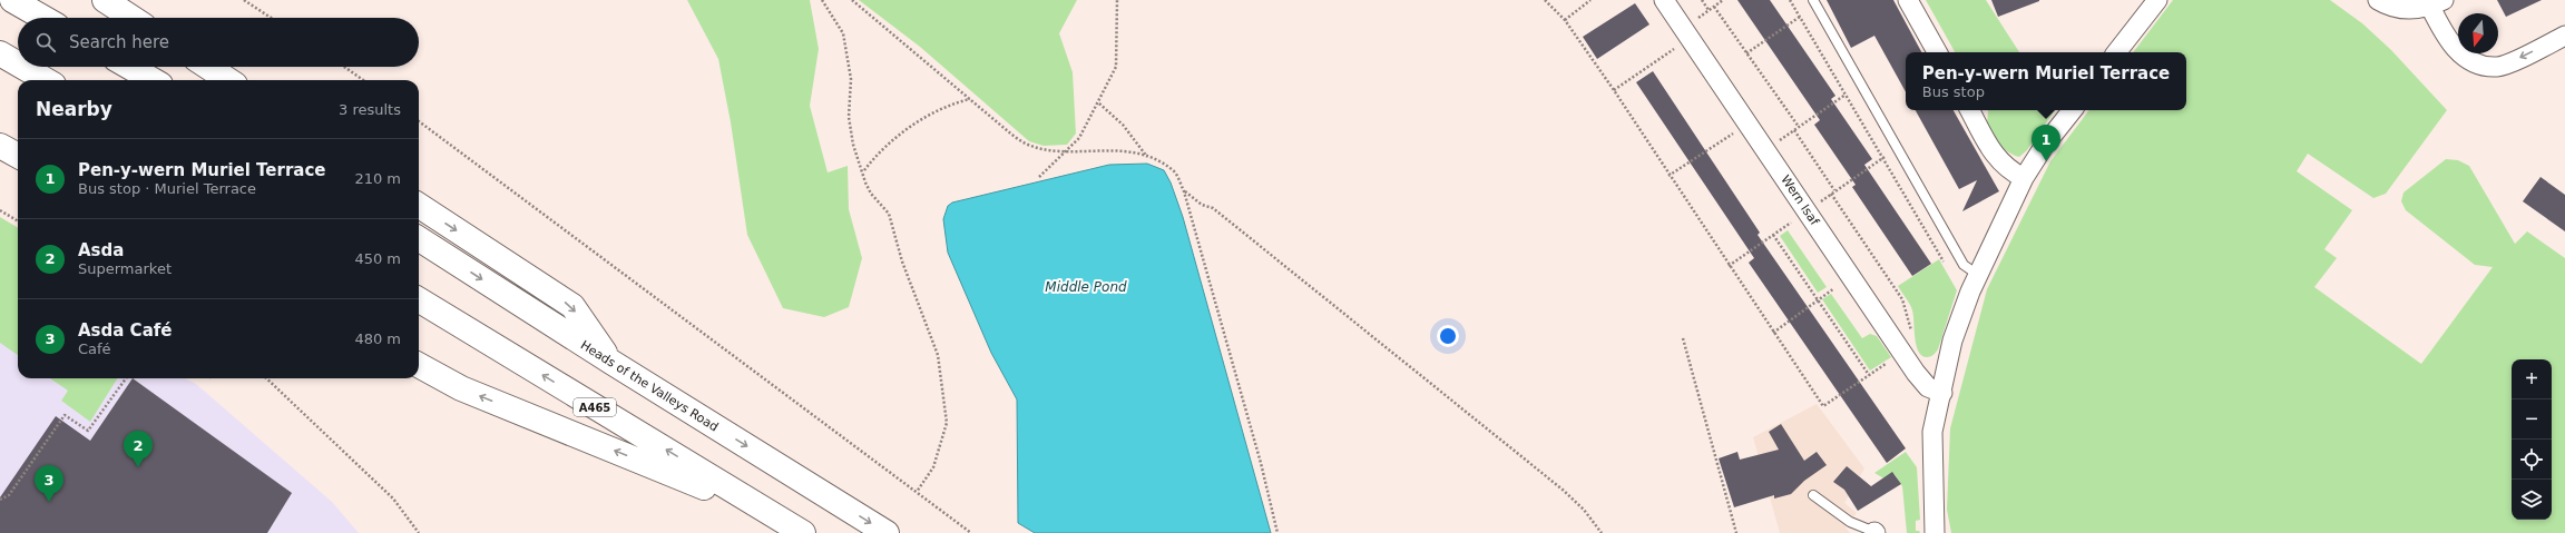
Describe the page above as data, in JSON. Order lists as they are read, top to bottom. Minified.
{"streets":{"highway":["Heads of the Valleys Road","A465"],"street":["Wern Isaf"]},"water":["Middle Pond"],"north":"bottom","page":{"search":"Search here","popup":["Pen-y-wern Muriel Terrace","Bus stop"],"heading":["Nearby","3 results"],"pins":["1","2","3"],"list":[{"mark":"1","name":"Pen-y-wern Muriel Terrace","note":"Bus stop · Muriel Terrace","value":"210 m"},{"mark":"2","name":"Asda","note":"Supermarket","value":"450 m"},{"mark":"3","name":"Asda Café","note":"Café","value":"480 m"}],"map_buttons":["+","−"]}}
